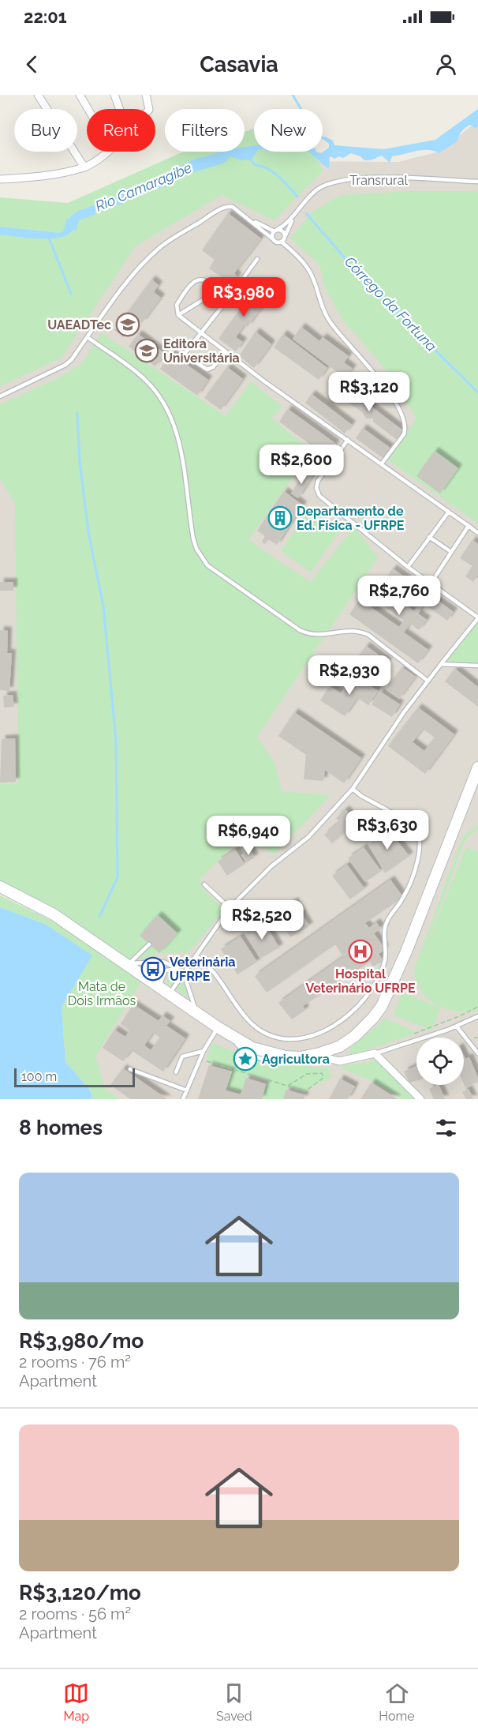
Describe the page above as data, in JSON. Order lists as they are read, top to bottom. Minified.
{"streets":{"lane":["Transrural"]},"water":["Rio Camaragibe","Córrego da Fortuna"],"parks":["Mata de Dois Irmãos"],"places":{"school or university":["UAEADTec","Editora Universitária"],"building":["Departamento de Ed. Física - UFRPE"],"hospital":["Hospital Veterinário UFRPE"],"bus stop":["Veterinária UFRPE"],"place":["Agricultora"]},"scale_bar":"100 m","page":{"status":"22:01","header":"Casavia","chip":["Buy","Rent","Filters","New"],"price":["R$3,980","R$3,120","R$2,600","R$2,760","R$2,930","R$3,630","R$6,940","R$2,520"],"scale":"100 m","heading":"8 homes","list":[{"name":"R$3,980/mo","note":"2 rooms · 76 m² · Apartment"},{"name":"R$3,120/mo","note":"2 rooms · 56 m² · Apartment"}],"tabs":["Map","Saved","Home"]}}
